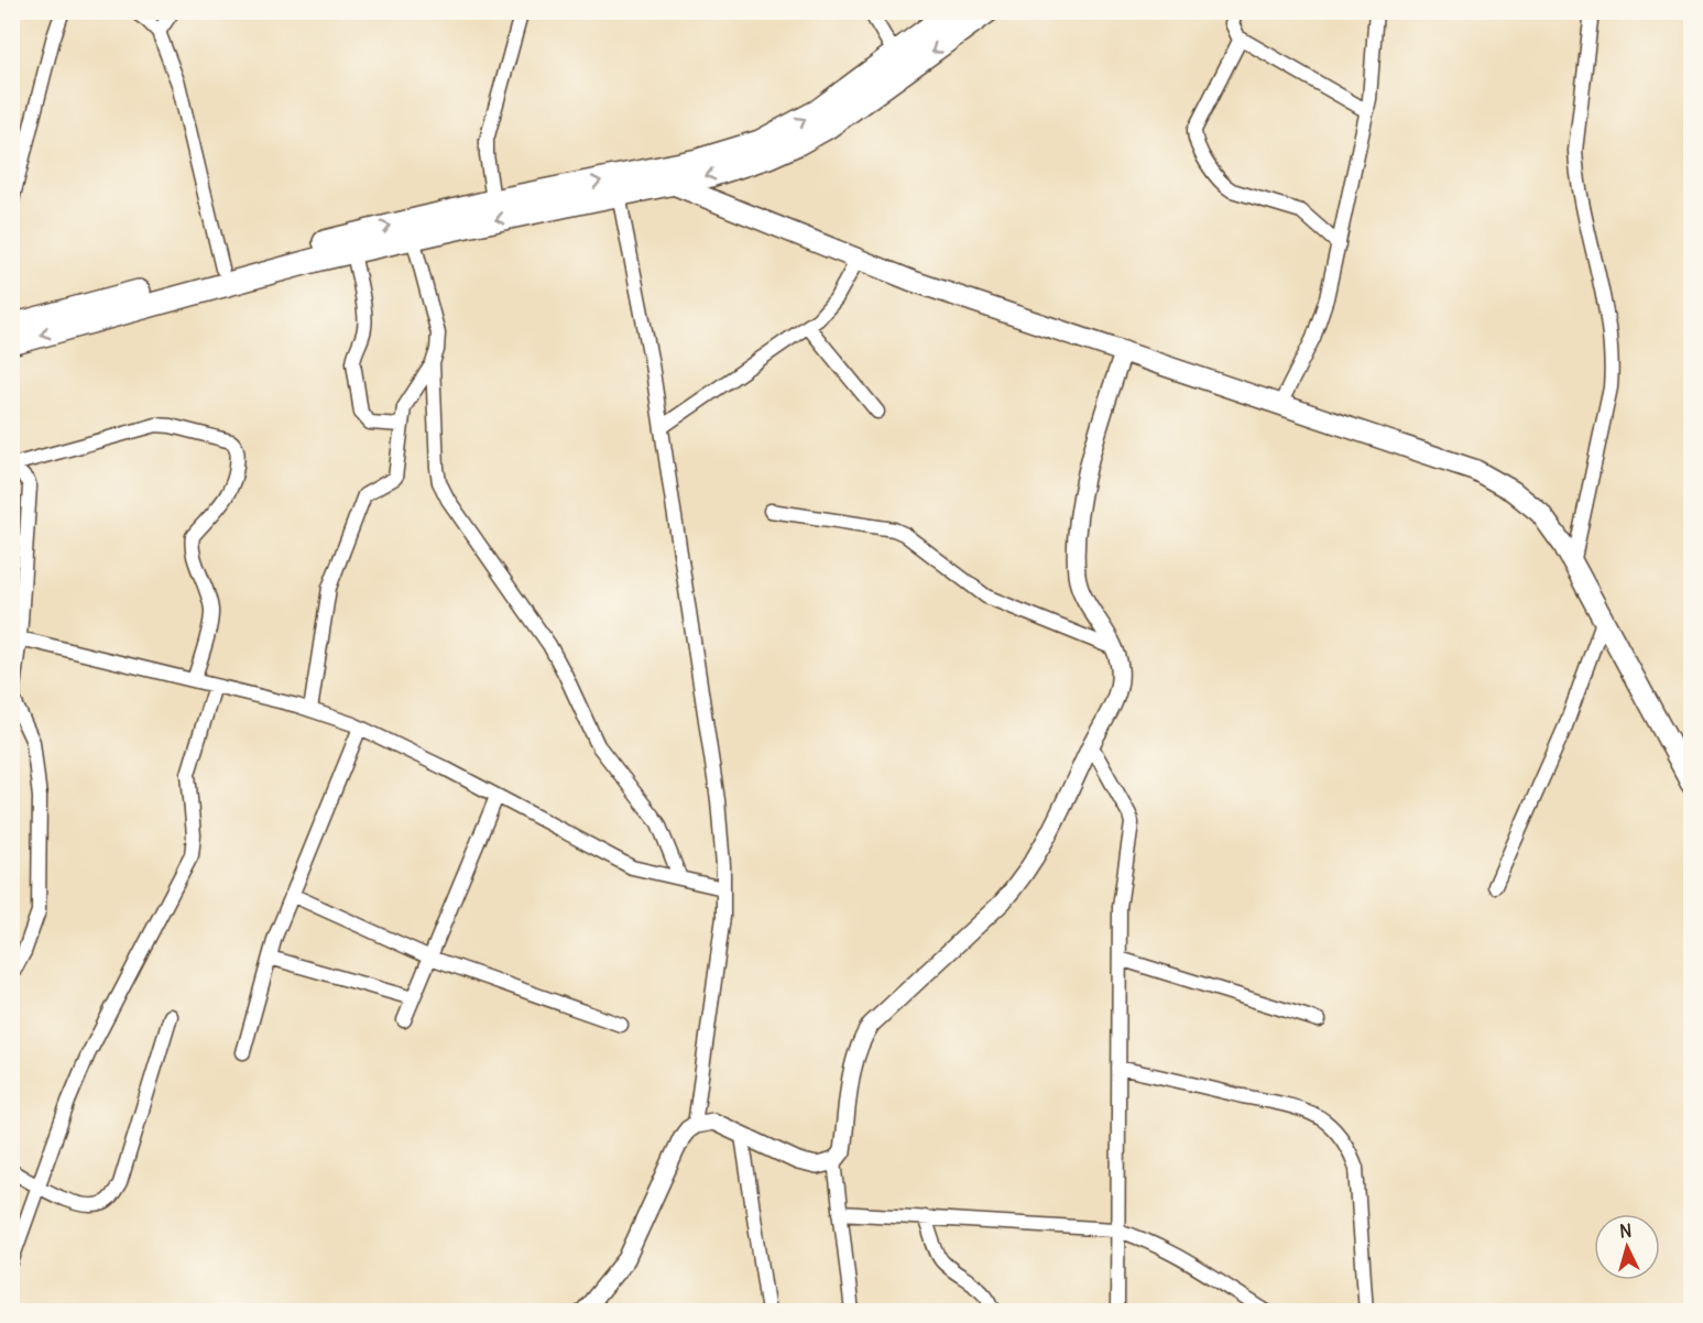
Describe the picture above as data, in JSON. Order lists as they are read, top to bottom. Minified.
{"north":"top"}
